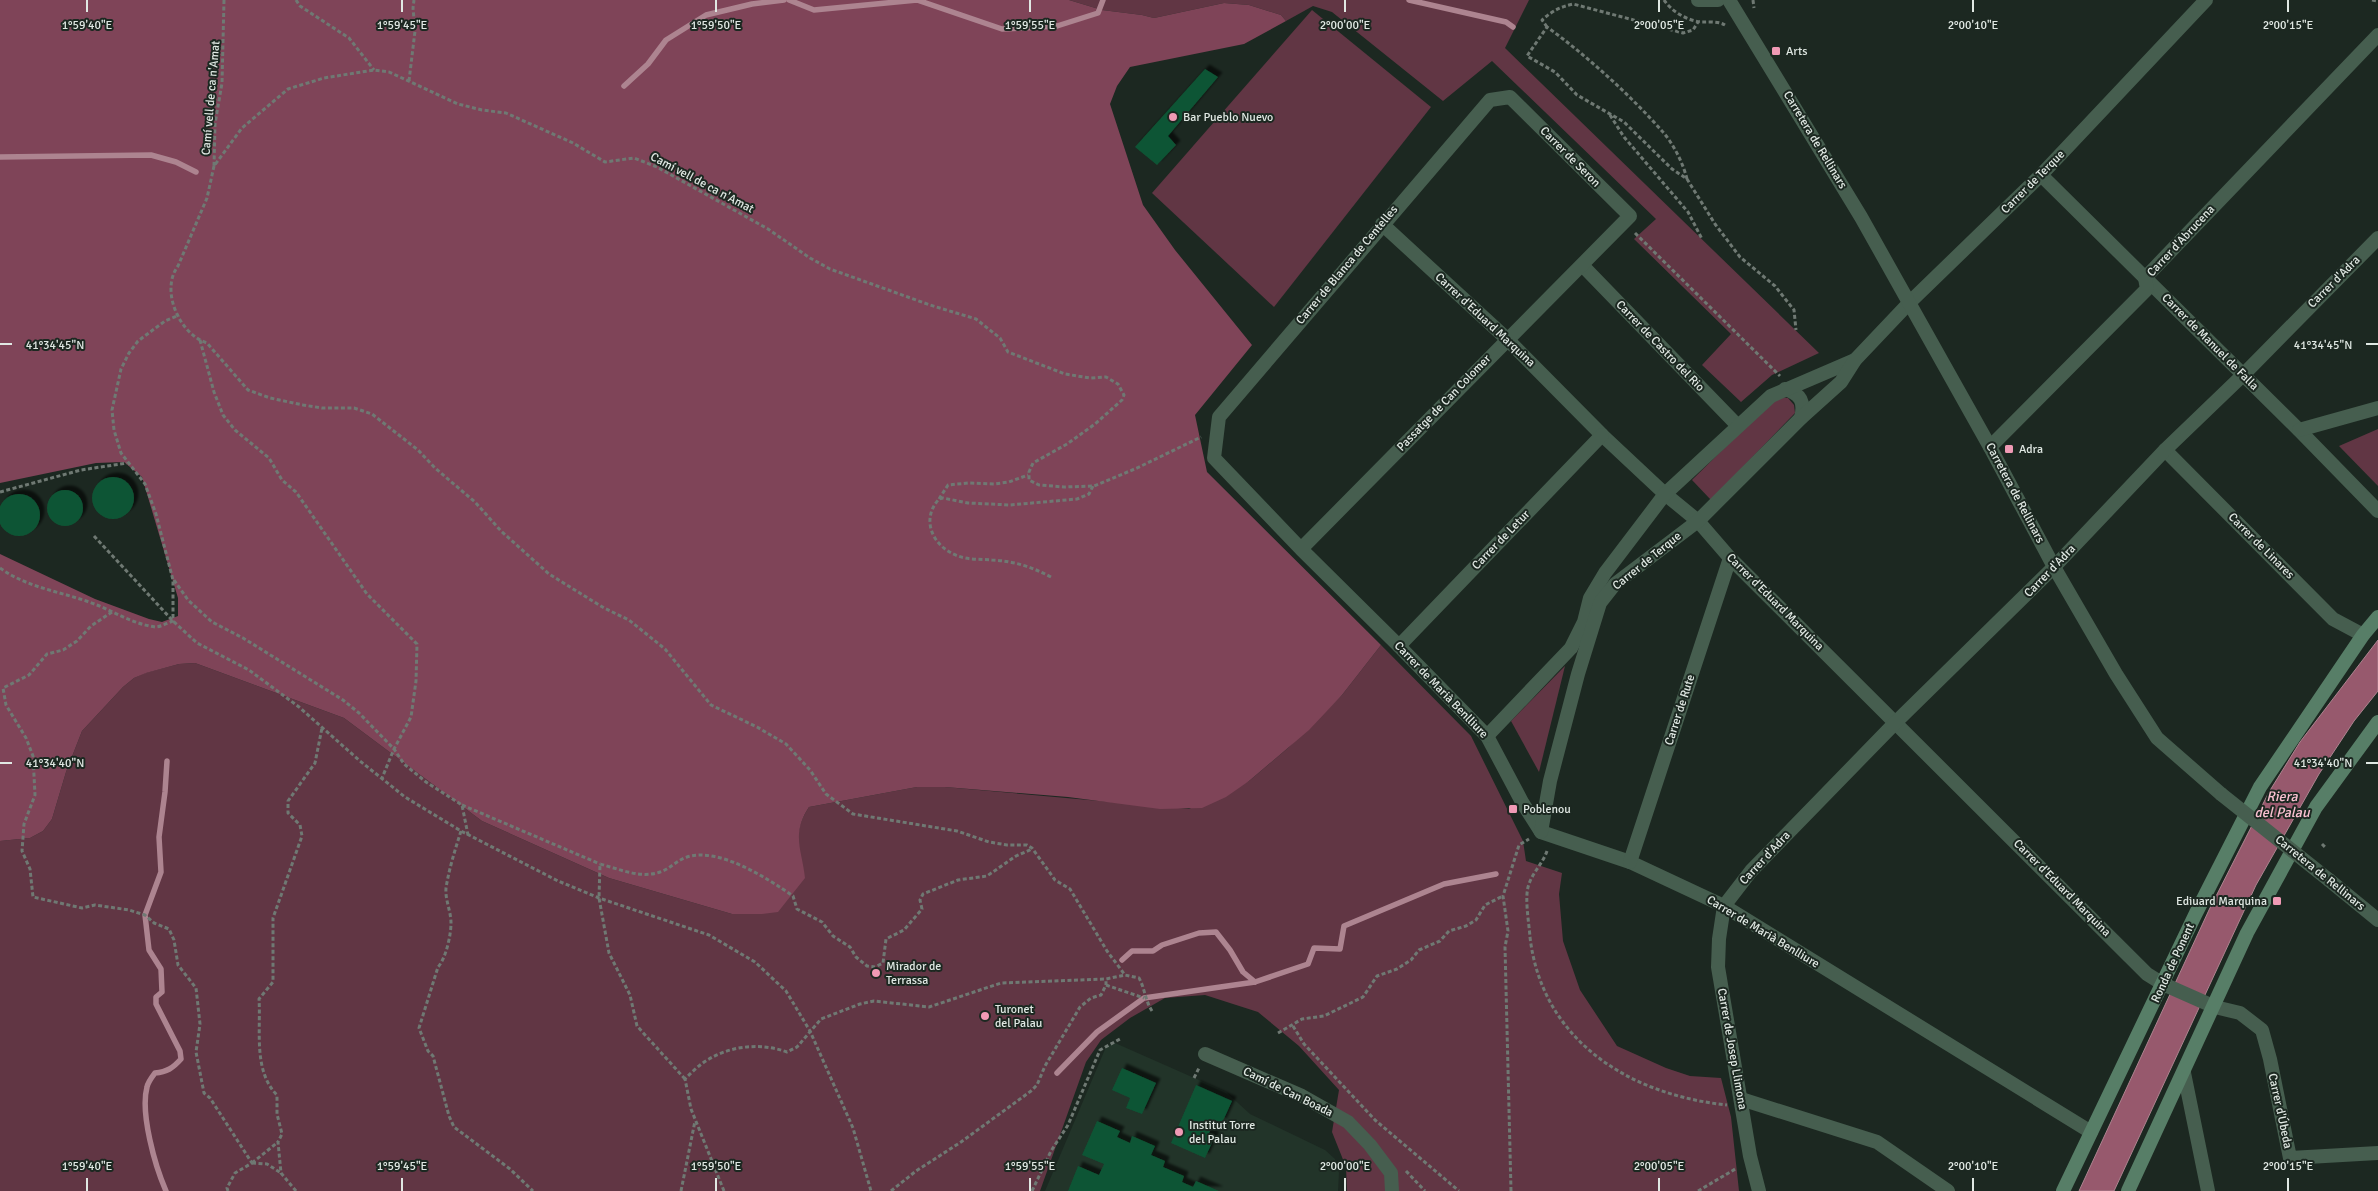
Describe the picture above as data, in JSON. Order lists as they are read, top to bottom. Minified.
{"streets":{"main road":["Ronda de Ponent"],"street":["Carretera de Rellinars","Carrer de Seron","Carrer de Terque","Carrer d'Abrucena","Carrer de Blanca de Centelles","Carrer d'Adra","Carrer d'Eduard Marquina","Carrer de Manuel de Falla","Carrer de Castro del Rio","Passatge de Can Colomer","Carrer de Letur","Carrer de Linares","Carrer de Marià Benlliure","Carrer de Rute","Carrer de Josep Llimona","Camí de Can Boada","Carrer d'Úbeda"],"path":["Camí vell de ca n'Amat"]},"crossings":[["Carretera de Rellinars","Carrer de Terque"],["Carretera de Rellinars","Carrer d'Abrucena"],["Carretera de Rellinars","Carrer d'Adra"],["Carrer de Seron","Carrer de Blanca de Centelles"],["Carrer de Seron","Passatge de Can Colomer"],["Carrer de Terque","Carrer d'Eduard Marquina"],["Carrer de Terque","Carrer de Manuel de Falla"],["Carrer de Terque","Carrer de Castro del Rio"],["Carrer de Terque","Carrer de Marià Benlliure"],["Carrer d'Abrucena","Carrer de Manuel de Falla"],["Carrer de Blanca de Centelles","Carrer d'Eduard Marquina"],["Carrer de Blanca de Centelles","Carrer de Marià Benlliure"],["Carrer d'Adra","Carrer d'Eduard Marquina"],["Carrer d'Adra","Carrer de Manuel de Falla"],["Carrer d'Adra","Carrer de Linares"],["Carrer d'Adra","Carrer de Marià Benlliure"],["Carrer d'Adra","Carrer de Josep Llimona"],["Carrer d'Eduard Marquina","Passatge de Can Colomer"],["Carrer d'Eduard Marquina","Carrer de Letur"],["Carrer d'Eduard Marquina","Carrer de Rute"],["Carrer d'Eduard Marquina","Ronda de Ponent"],["Carrer d'Eduard Marquina","Carrer d'Úbeda"],["Carrer de Castro del Rio","Passatge de Can Colomer"],["Passatge de Can Colomer","Carrer de Marià Benlliure"],["Carrer de Letur","Carrer de Marià Benlliure"],["Carrer de Linares","Ronda de Ponent"],["Carrer de Marià Benlliure","Carrer de Rute"],["Carrer de Marià Benlliure","Ronda de Ponent"],["Carrer de Marià Benlliure","Carrer de Josep Llimona"]],"water":["Riera del Palau"],"places":{"transit":["Arts","Adra","Poblenou","Ediuard Marquina"],"other":["Bar Pueblo Nuevo","Mirador de Terrassa","Turonet del Palau","Institut Torre del Palau"]},"coordinates":["1°59'40\"E","1°59'45\"E","1°59'50\"E","1°59'55\"E","2°00'00\"E","2°00'05\"E","2°00'10\"E","2°00'15\"E","41°34'45\"N","41°34'40\"N"]}
